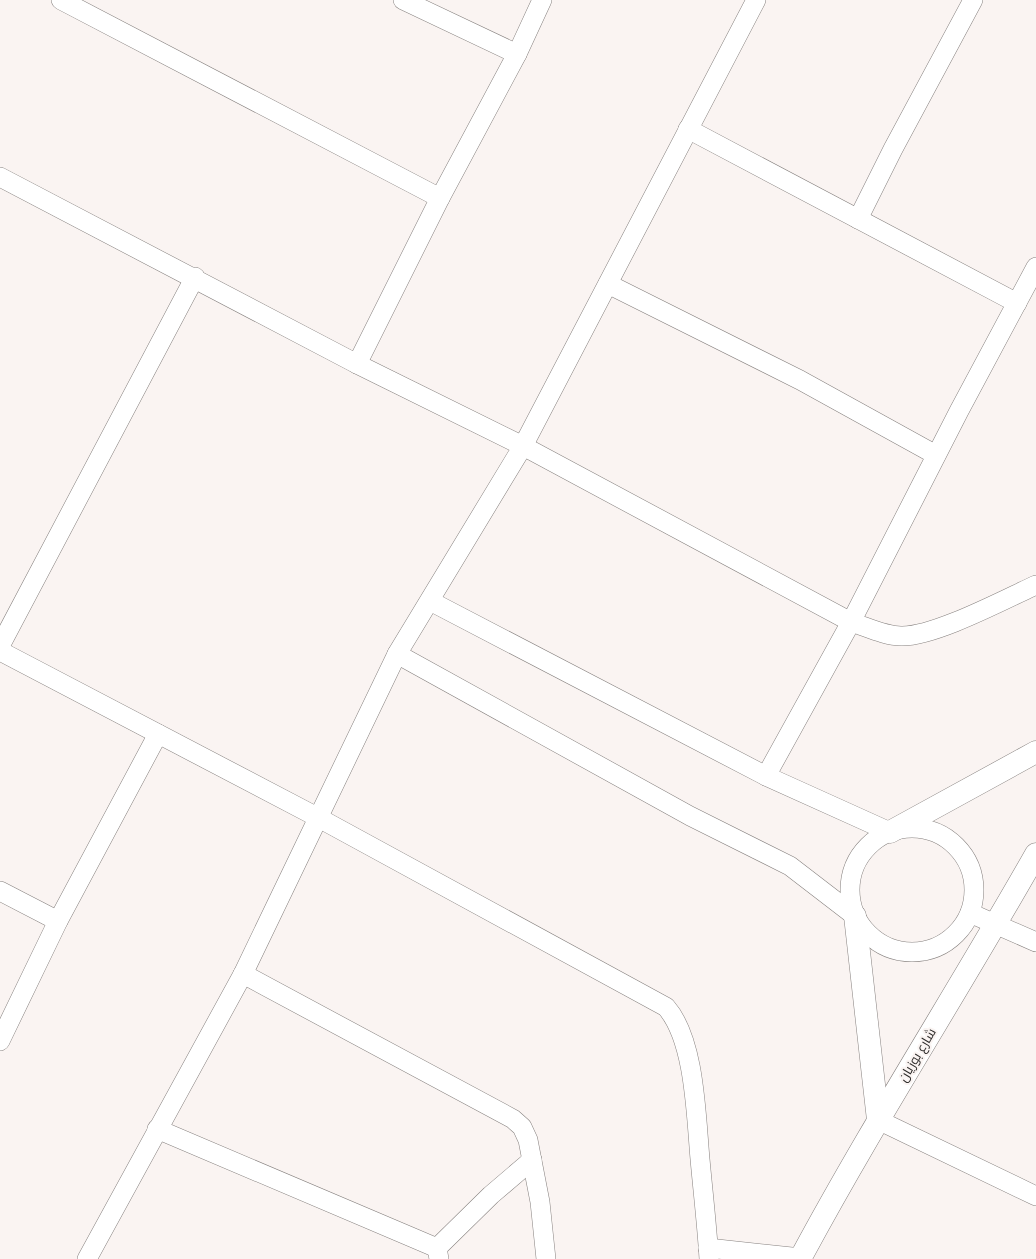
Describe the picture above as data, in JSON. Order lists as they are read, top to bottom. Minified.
{"streets":{"street":["شارع بوزيان"]}}
